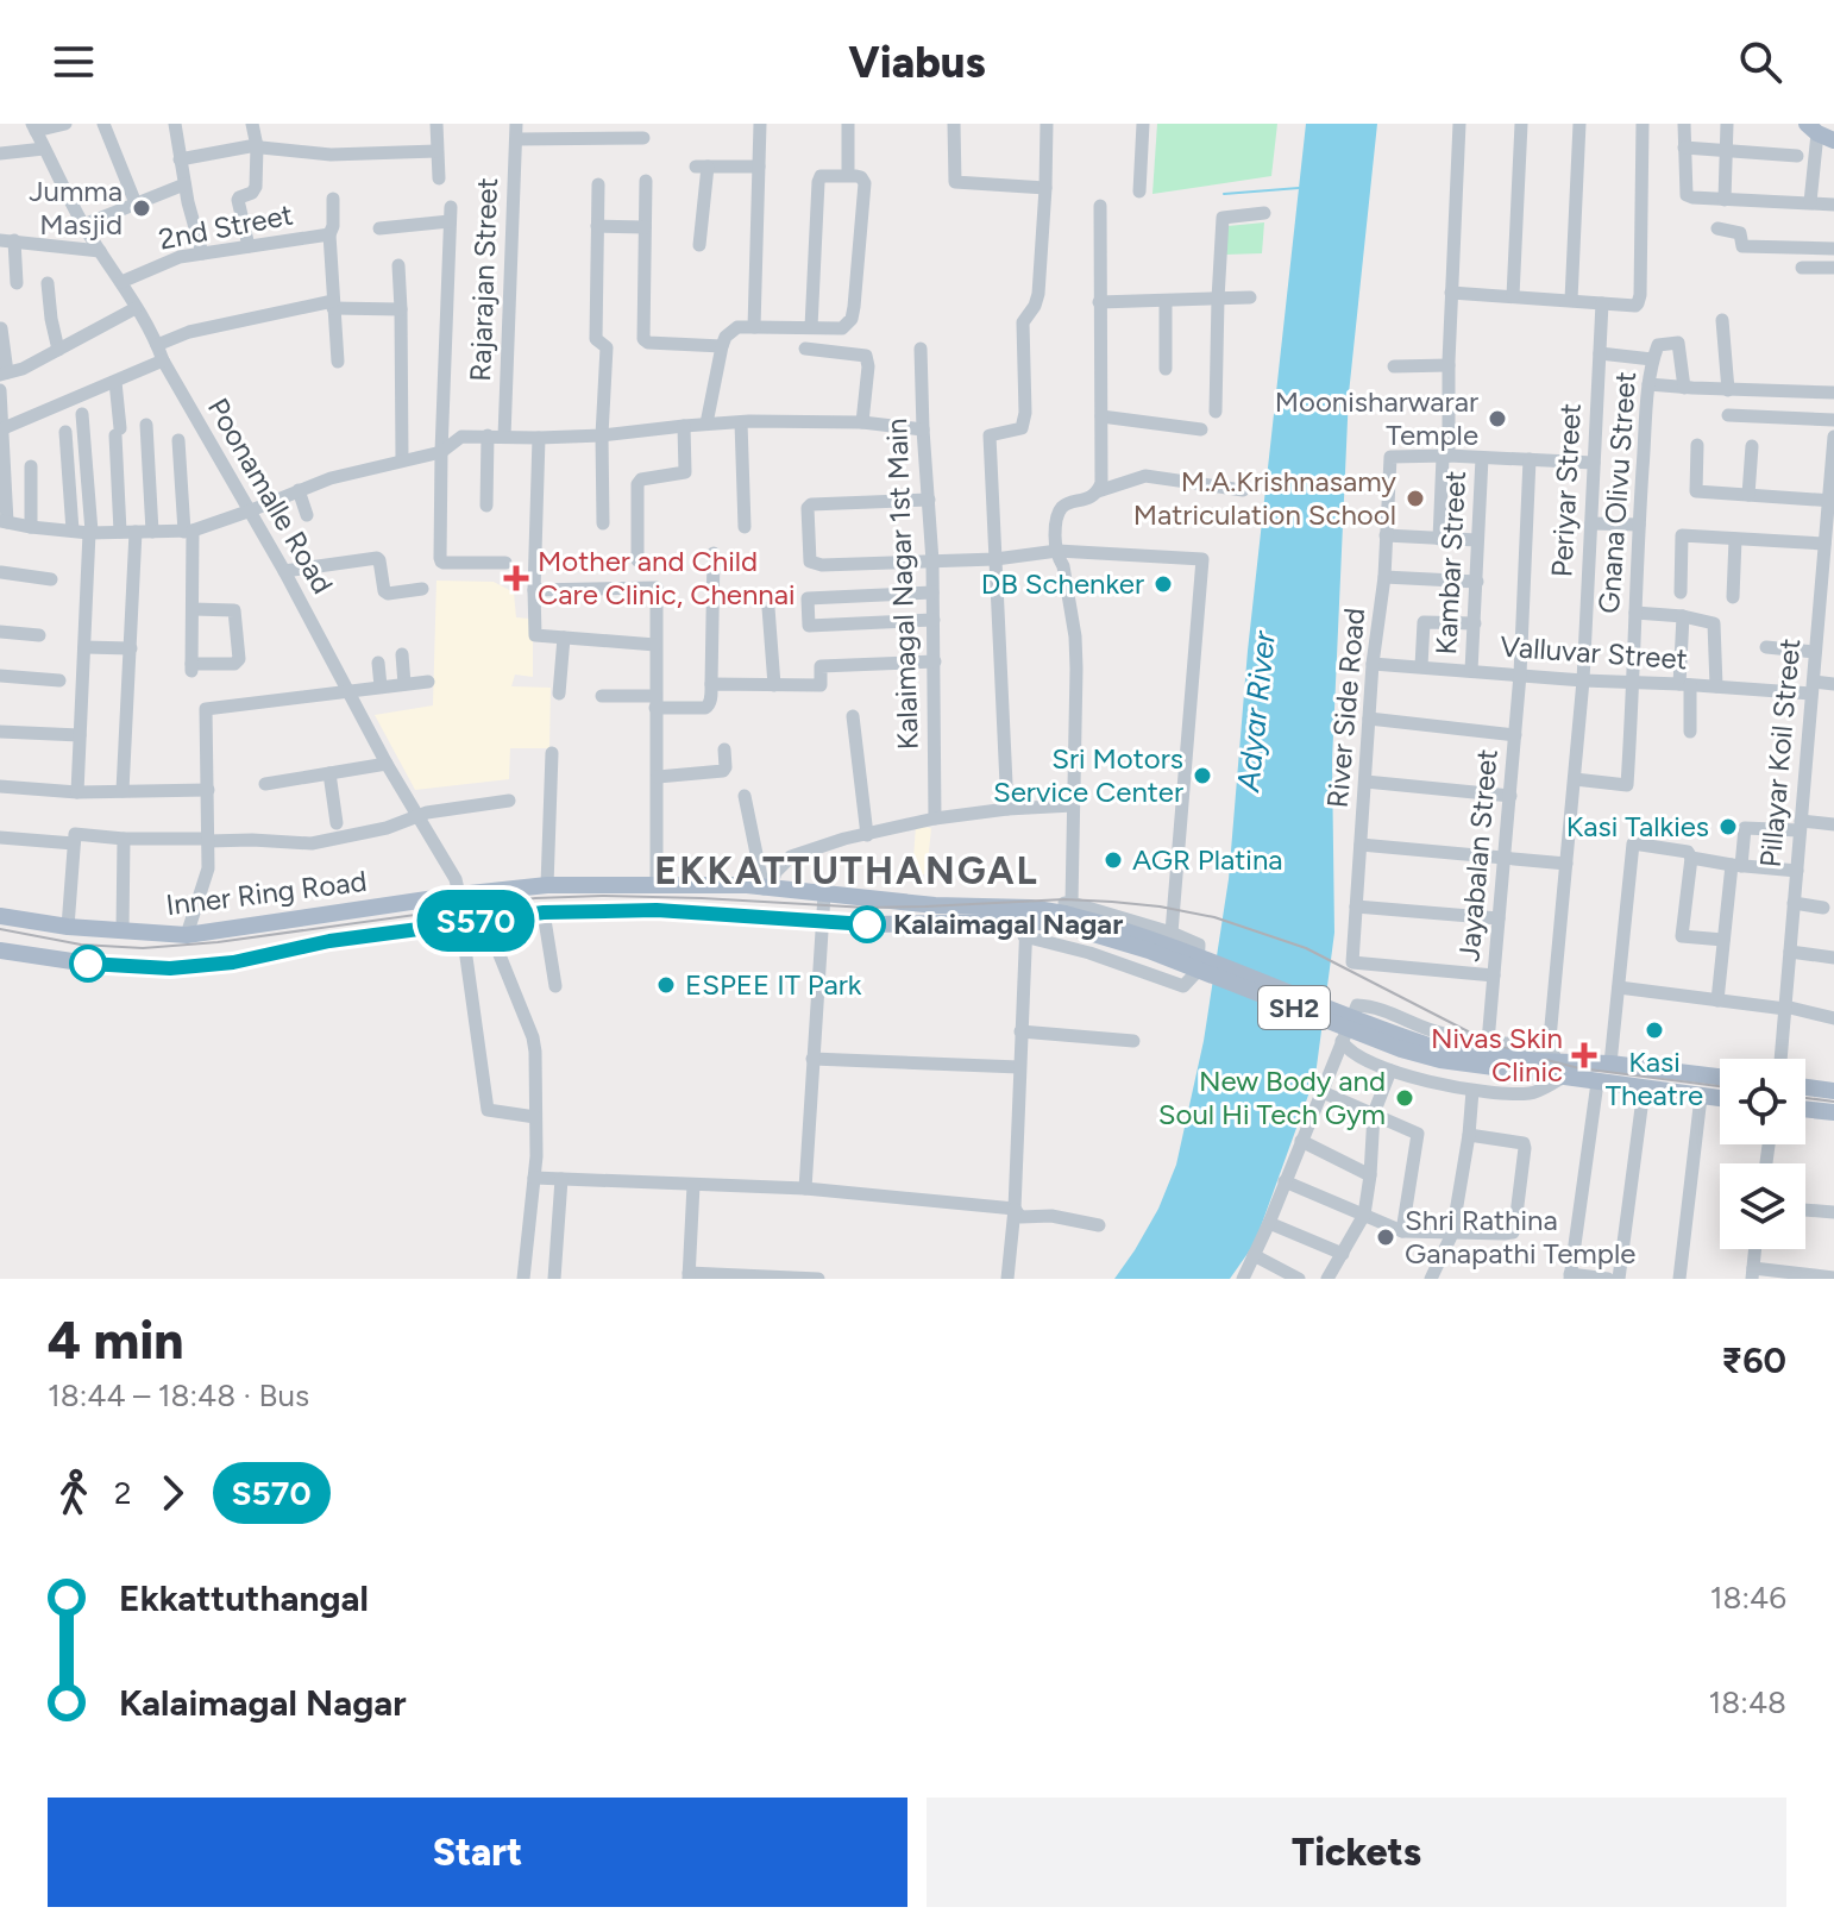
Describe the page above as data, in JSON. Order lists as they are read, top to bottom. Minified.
{"streets":{"main road":["Inner Ring Road","SH2"],"street":["2nd Street","Rajarajan Street","Periyar Street","Gnana Olivu Street","Poonamalle Road","Kambar Street","Kalaimagal Nagar 1st Main","Valluvar Street","River Side Road","Pillayar Koil Street","Jayabalan Street"]},"crossings":[["2nd Street","Poonamalle Road"],["Periyar Street","Gnana Olivu Street"],["Periyar Street","Valluvar Street"],["Periyar Street","SH2"],["Gnana Olivu Street","Valluvar Street"],["Poonamalle Road","Inner Ring Road"],["Kambar Street","Valluvar Street"],["Valluvar Street","River Side Road"],["Valluvar Street","Pillayar Koil Street"],["Valluvar Street","Jayabalan Street"],["River Side Road","Jayabalan Street"],["Inner Ring Road","SH2"]],"districts":["EKKATTUTHANGAL"],"water":["Adyar River"],"places":{"other":["Jumma Masjid","Moonisharwarar Temple","M.A.Krishnasamy Matriculation School","DB Schenker","Sri Motors Service Center","Kasi Talkies","AGR Platina","Kalaimagal Nagar","ESPEE IT Park","Kasi Theatre","New Body and Soul Hi Tech Gym","Shri Rathina Ganapathi Temple"],"health":["Mother and Child Care Clinic, Chennai","Nivas Skin Clinic"]},"lines":["bus line S570"],"page":{"header":"Viabus","on_map":"S570","heading":["4 min","18:44 – 18:48 · Bus","₹60"],"legs":["2","S570"],"list":[{"name":"Ekkattuthangal","value":"18:46"},{"name":"Kalaimagal Nagar","value":"18:48"}],"buttons":["Start","Tickets"]}}
